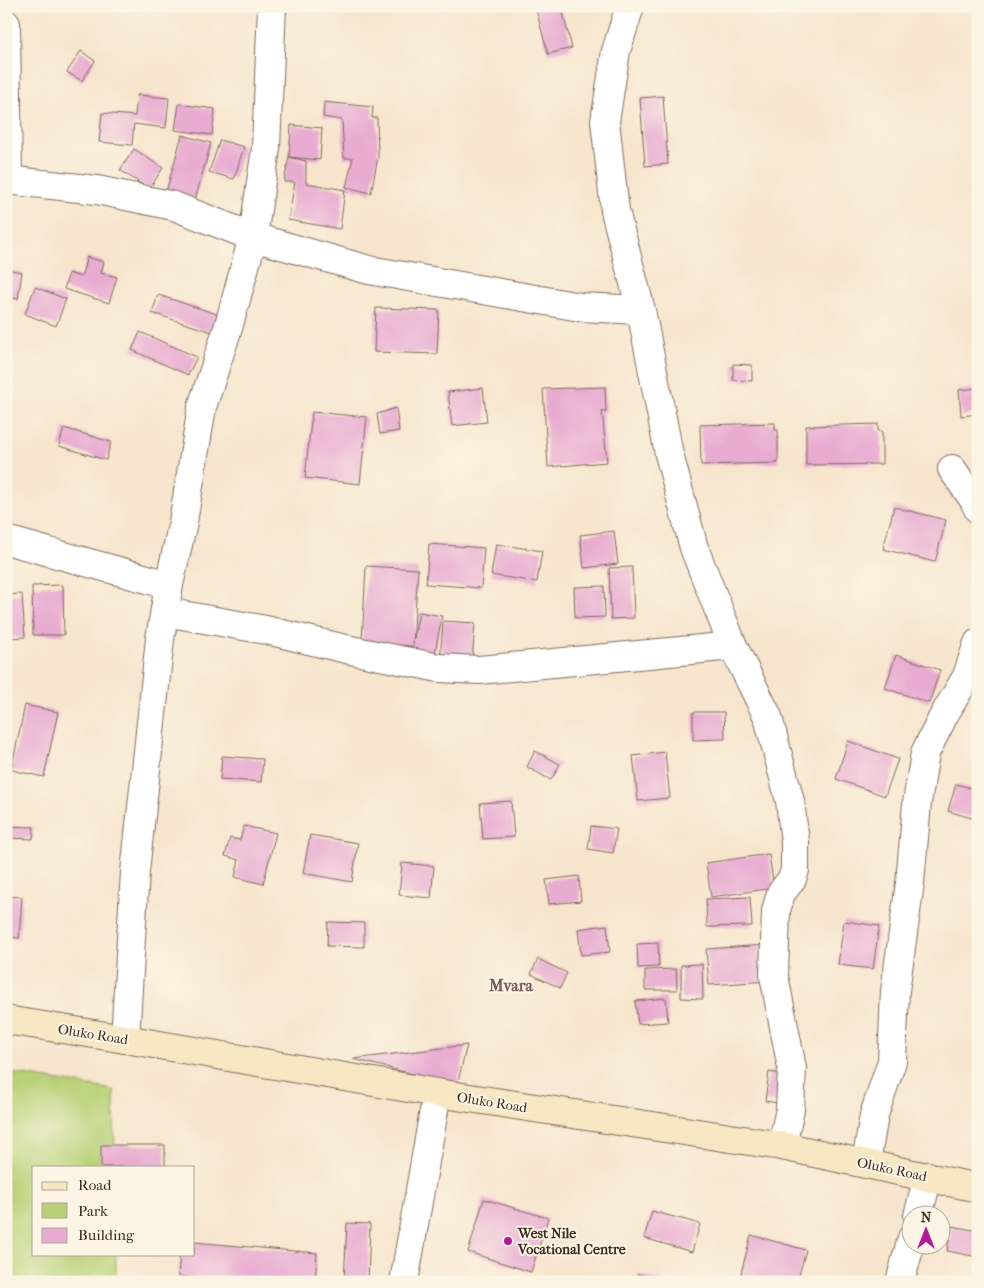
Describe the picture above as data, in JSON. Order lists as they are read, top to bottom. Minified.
{"streets":{"main road":["Oluko Road"]},"districts":["Mvara"],"places":["West Nile Vocational Centre"],"legend":["Road","Park","Building"],"north":"top"}
